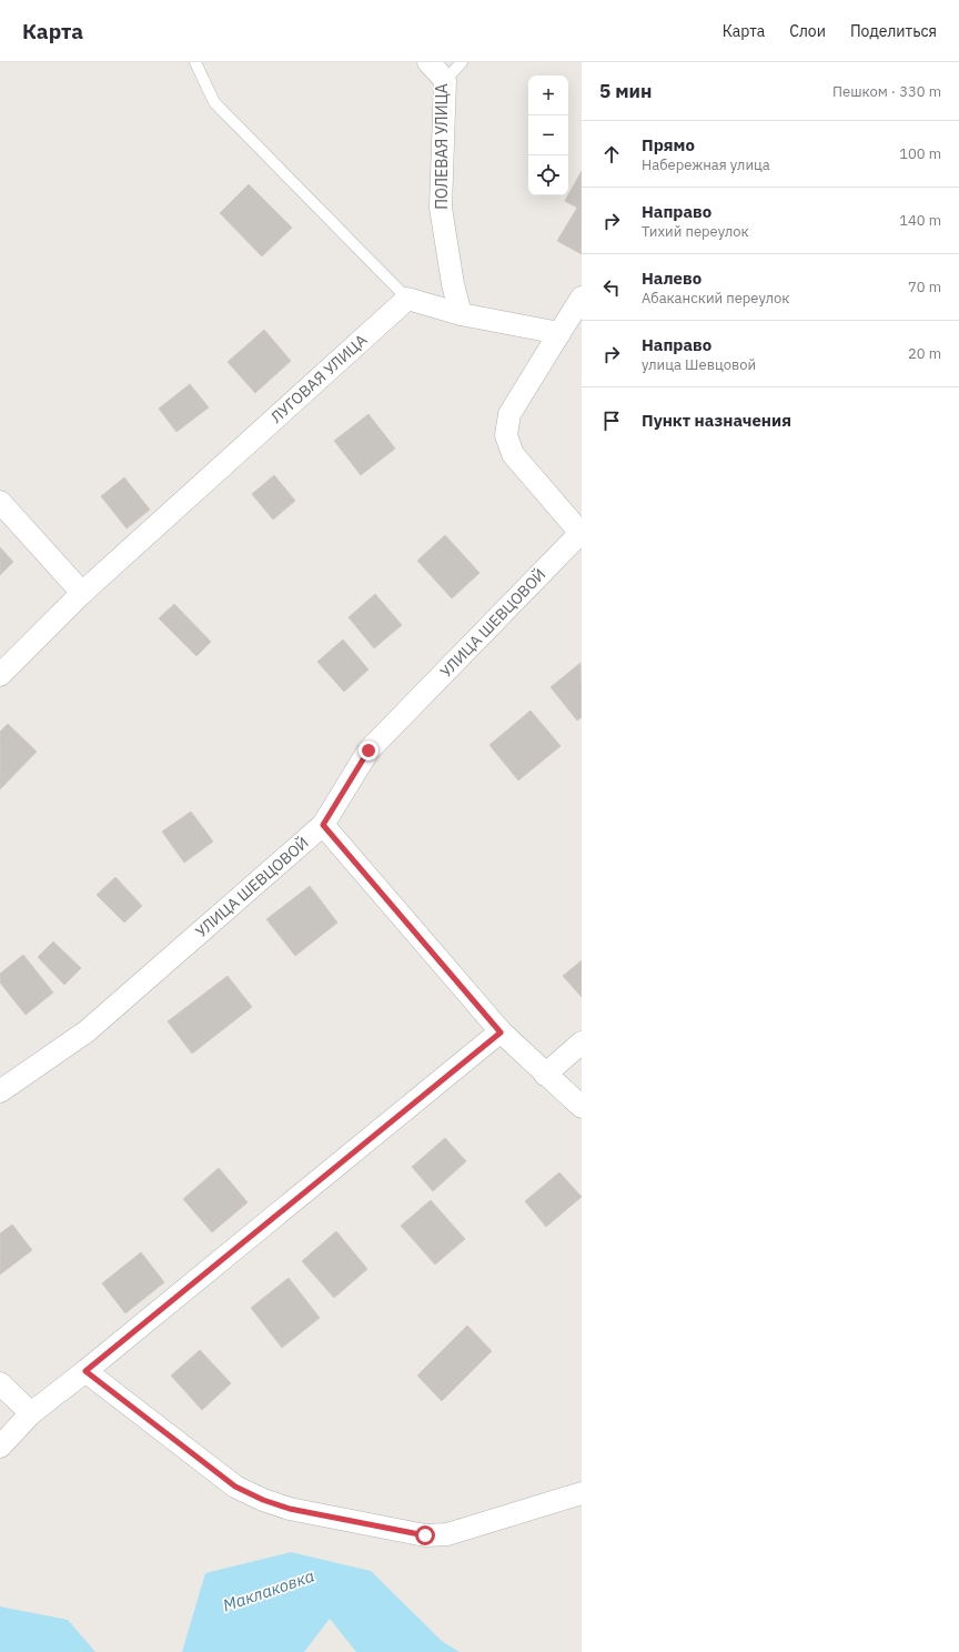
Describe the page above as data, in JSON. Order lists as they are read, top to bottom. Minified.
{"streets":{"street":["ПОЛЕВАЯ УЛИЦА","ЛУГОВАЯ УЛИЦА","УЛИЦА ШЕВЦОВОЙ"]},"water":["Маклаковка"],"page":{"header":"Карта","nav":["Карта","Слои","Поделиться"],"heading":["5 мин","Пешком · 330 m"],"map_buttons":["+","−"],"list":[["Прямо","Набережная улица","100 m"],["Направо","Тихий переулок","140 m"],["Налево","Абаканский переулок","70 m"],["Направо","улица Шевцовой","20 m"],"Пункт назначения"]}}
